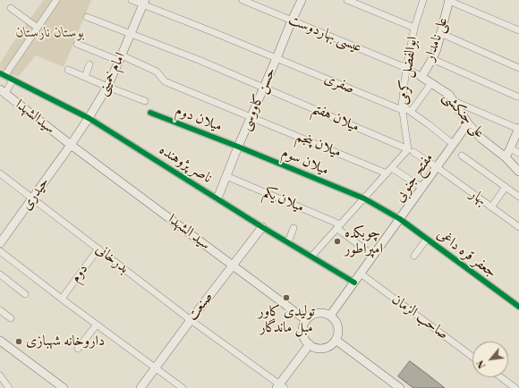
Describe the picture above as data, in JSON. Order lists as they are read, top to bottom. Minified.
{"streets":{"street":["عیسی بهاردوست","علی نامدار","ابوالفضل کرمی","امام خمینی","صفری","حسن کاووسی","علی چنکشی","سیدالشهدا","میلان هفتم","میلان دوم","میلان پنجم","میلان سوم","ناصر پژوهنده","مفتح جنوبی","حیدری","بهار","میلان یکم","سید الشهدا","جعفر قره داغی","بدرخانی","دوم","صنعت","صاحب الزمان"]},"crossings":[["عیسی بهاردوست","علی نامدار"],["عیسی بهاردوست","ابوالفضل کرمی"],["عیسی بهاردوست","حسن کاووسی"],["عیسی بهاردوست","علی چنکشی"],["علی نامدار","علی چنکشی"],["ابوالفضل کرمی","صفری"],["ابوالفضل کرمی","میلان هفتم"],["امام خمینی","صفری"],["امام خمینی","سیدالشهدا"],["امام خمینی","میلان هفتم"],["امام خمینی","میلان پنجم"],["امام خمینی","ناصر پژوهنده"],["امام خمینی","حیدری"],["امام خمینی","سید الشهدا"],["صفری","حسن کاووسی"],["صفری","مفتح جنوبی"],["حسن کاووسی","میلان هفتم"],["حسن کاووسی","میلان دوم"],["حسن کاووسی","میلان پنجم"],["حسن کاووسی","میلان سوم"],["حسن کاووسی","ناصر پژوهنده"],["حسن کاووسی","میلان یکم"],["علی چنکشی","مفتح جنوبی"],["سیدالشهدا","حیدری"],["سیدالشهدا","سید الشهدا"],["میلان هفتم","مفتح جنوبی"],["میلان هفتم","بهار"],["میلان دوم","میلان سوم"],["میلان پنجم","مفتح جنوبی"],["میلان سوم","مفتح جنوبی"],["میلان سوم","جعفر قره داغی"],["ناصر پژوهنده","مفتح جنوبی"],["ناصر پژوهنده","صنعت"],["مفتح جنوبی","بهار"],["مفتح جنوبی","میلان یکم"],["مفتح جنوبی","سید الشهدا"],["مفتح جنوبی","جعفر قره داغی"],["مفتح جنوبی","صاحب الزمان"],["حیدری","سید الشهدا"],["حیدری","بدرخانی"],["سید الشهدا","صنعت"],["بدرخانی","دوم"],["بدرخانی","صنعت"]],"parks":["بوستان نارستان"],"places":["چوبکده امپراطور","تولیدی کاور مبل ماندگار","داروخانه شهبازی"],"north":"bottom left"}
